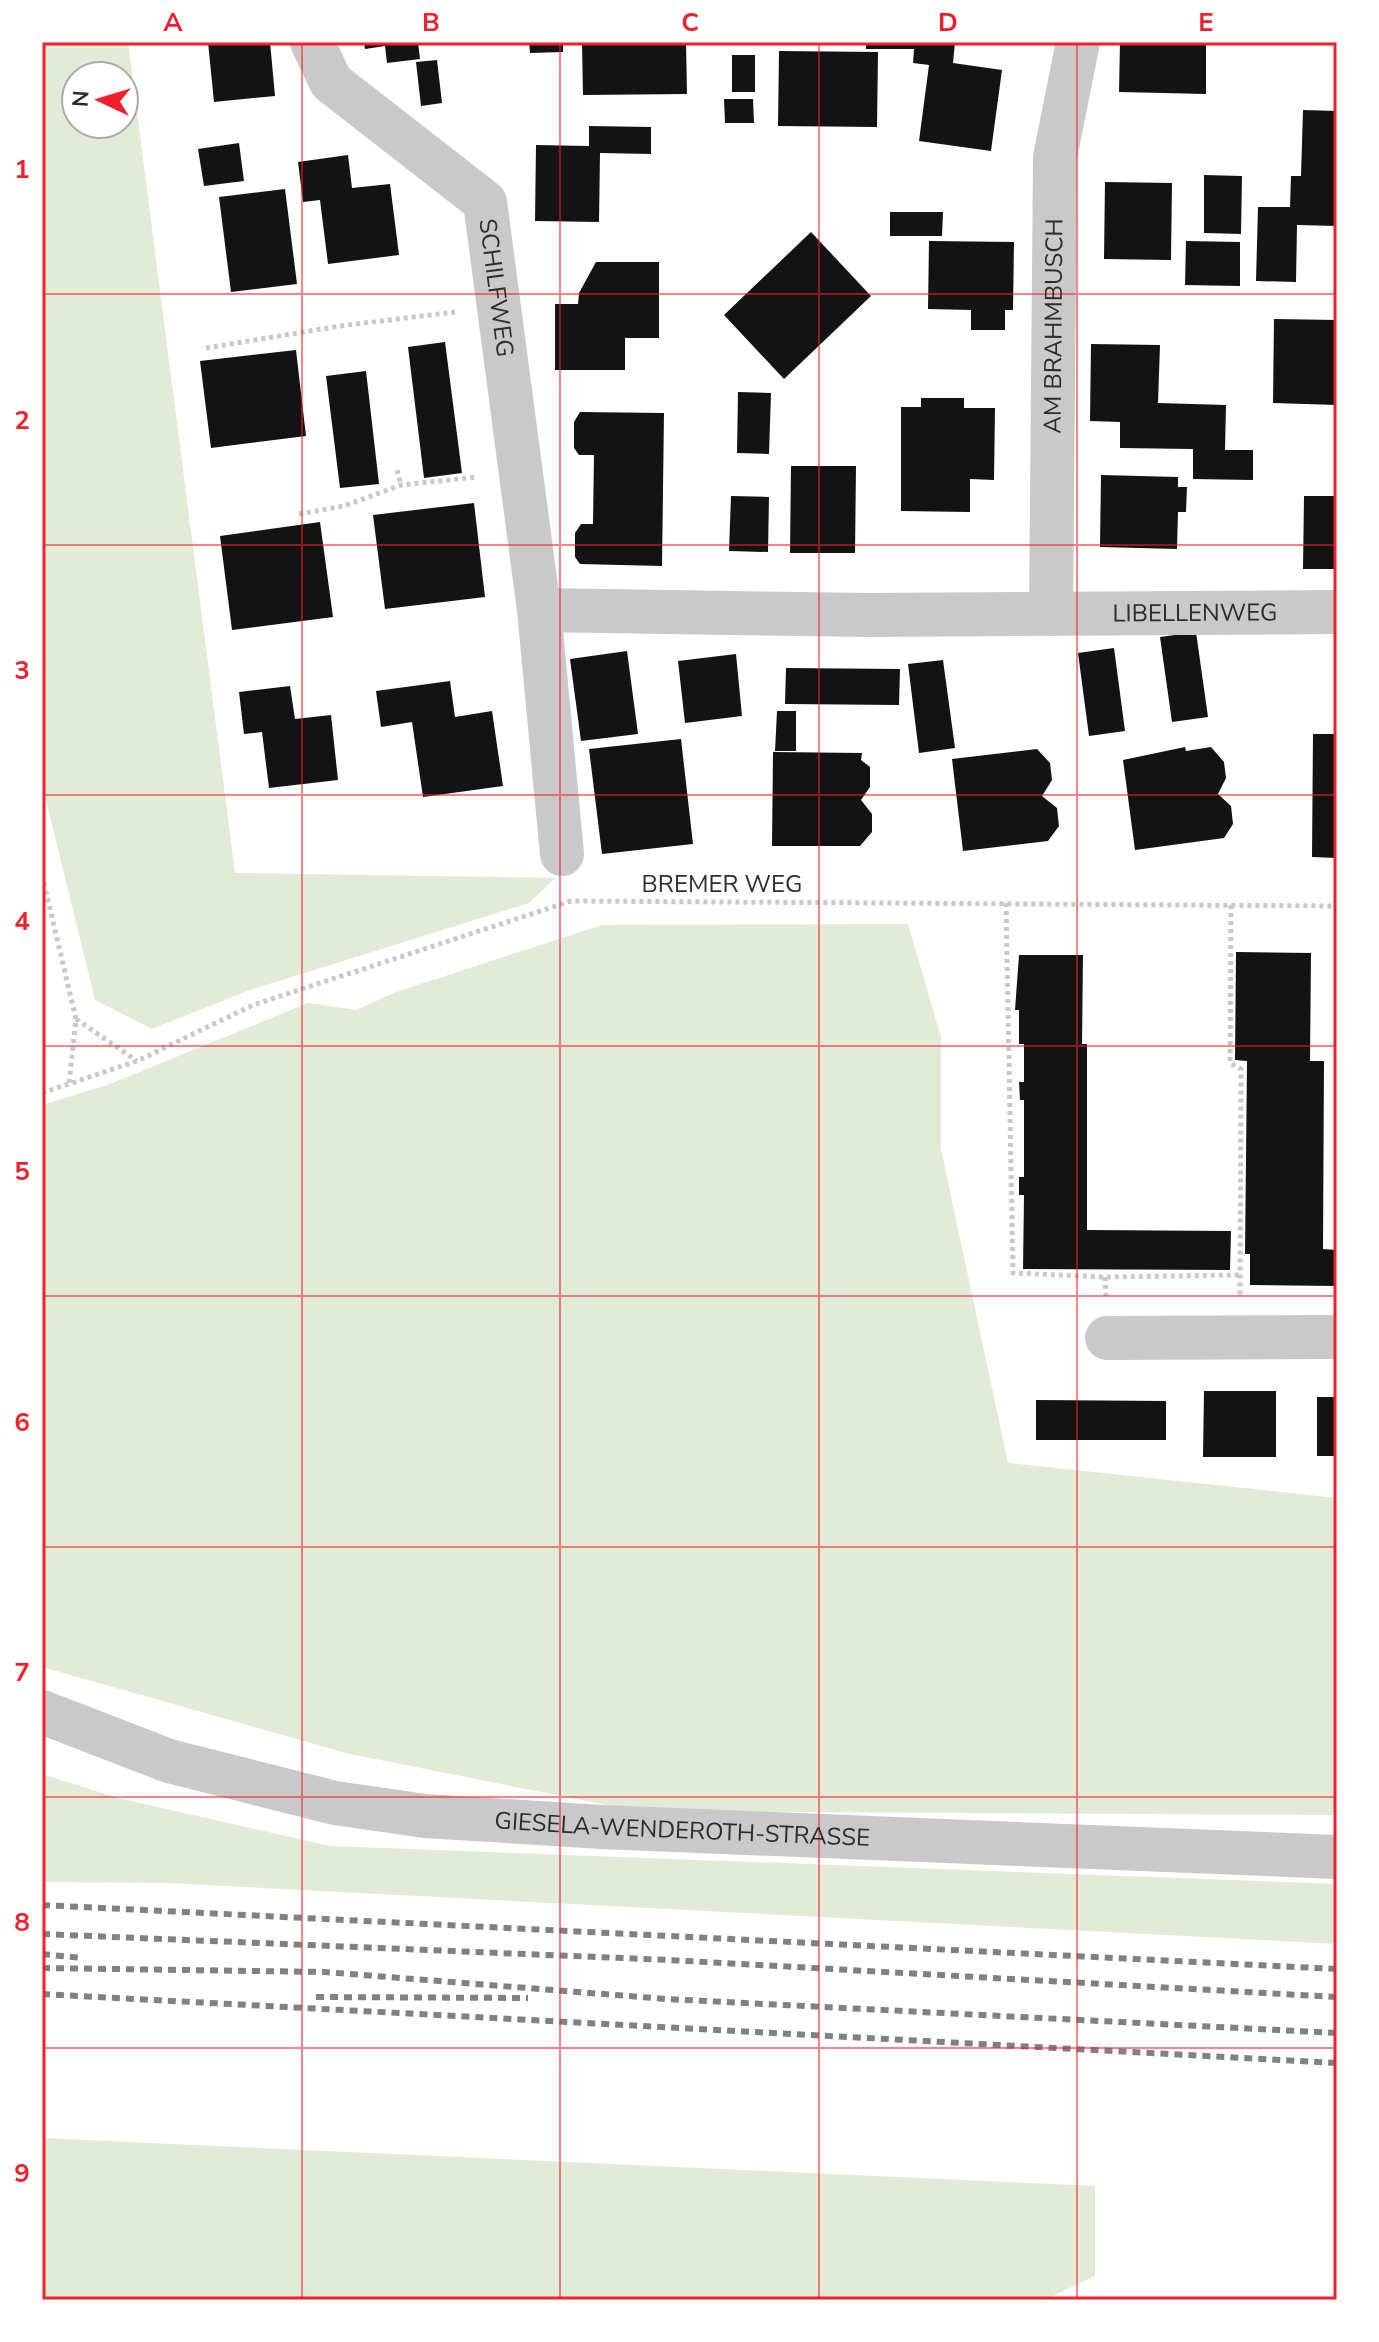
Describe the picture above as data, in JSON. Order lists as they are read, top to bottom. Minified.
{"streets":{"street":["SCHILFWEG","AM BRAHMBUSCH","LIBELLENWEG","GIESELA-WENDEROTH-STRASSE"],"path":["BREMER WEG"]},"crossings":[["AM BRAHMBUSCH","LIBELLENWEG"]],"north":"left","grid":{"columns":["A","B","C","D","E"],"rows":["1","2","3","4","5","6","7","8","9"]}}
